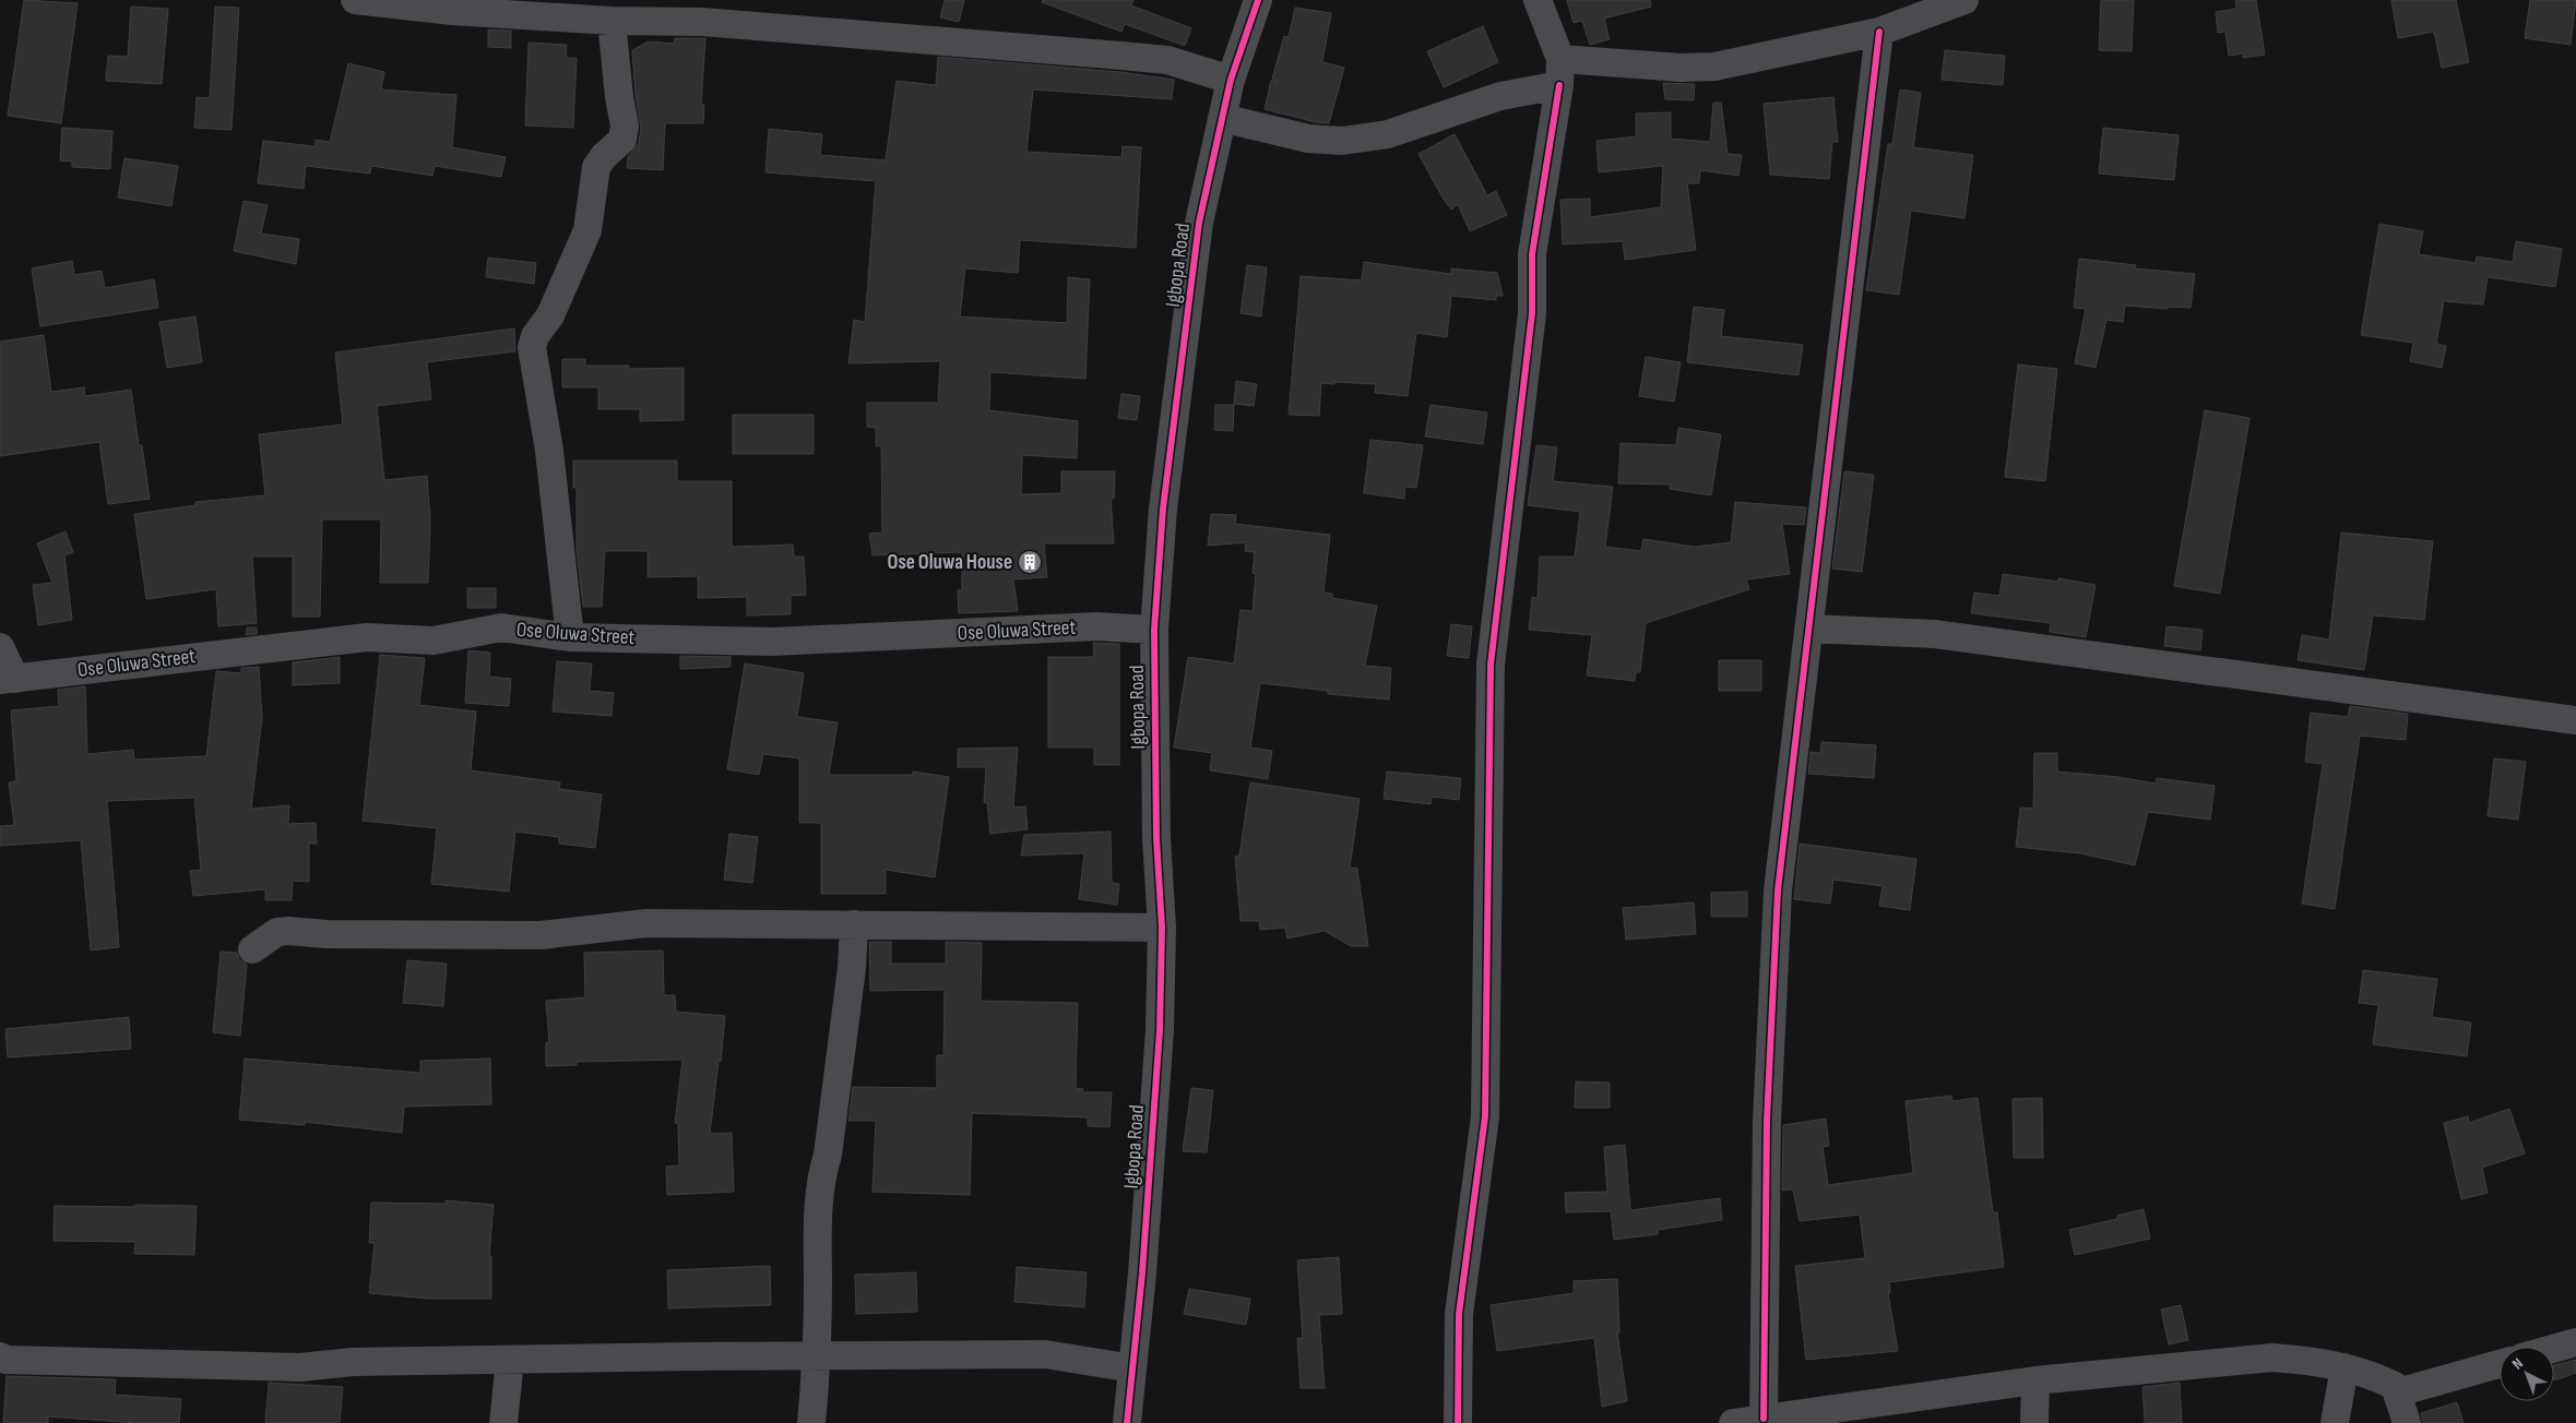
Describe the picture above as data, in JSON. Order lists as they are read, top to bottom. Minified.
{"streets":{"street":["Igbopa Road","Ose Oluwa Street"]},"crossings":[["Igbopa Road","Ose Oluwa Street"]],"places":{"building":["Ose Oluwa House"]},"north":"top left"}
